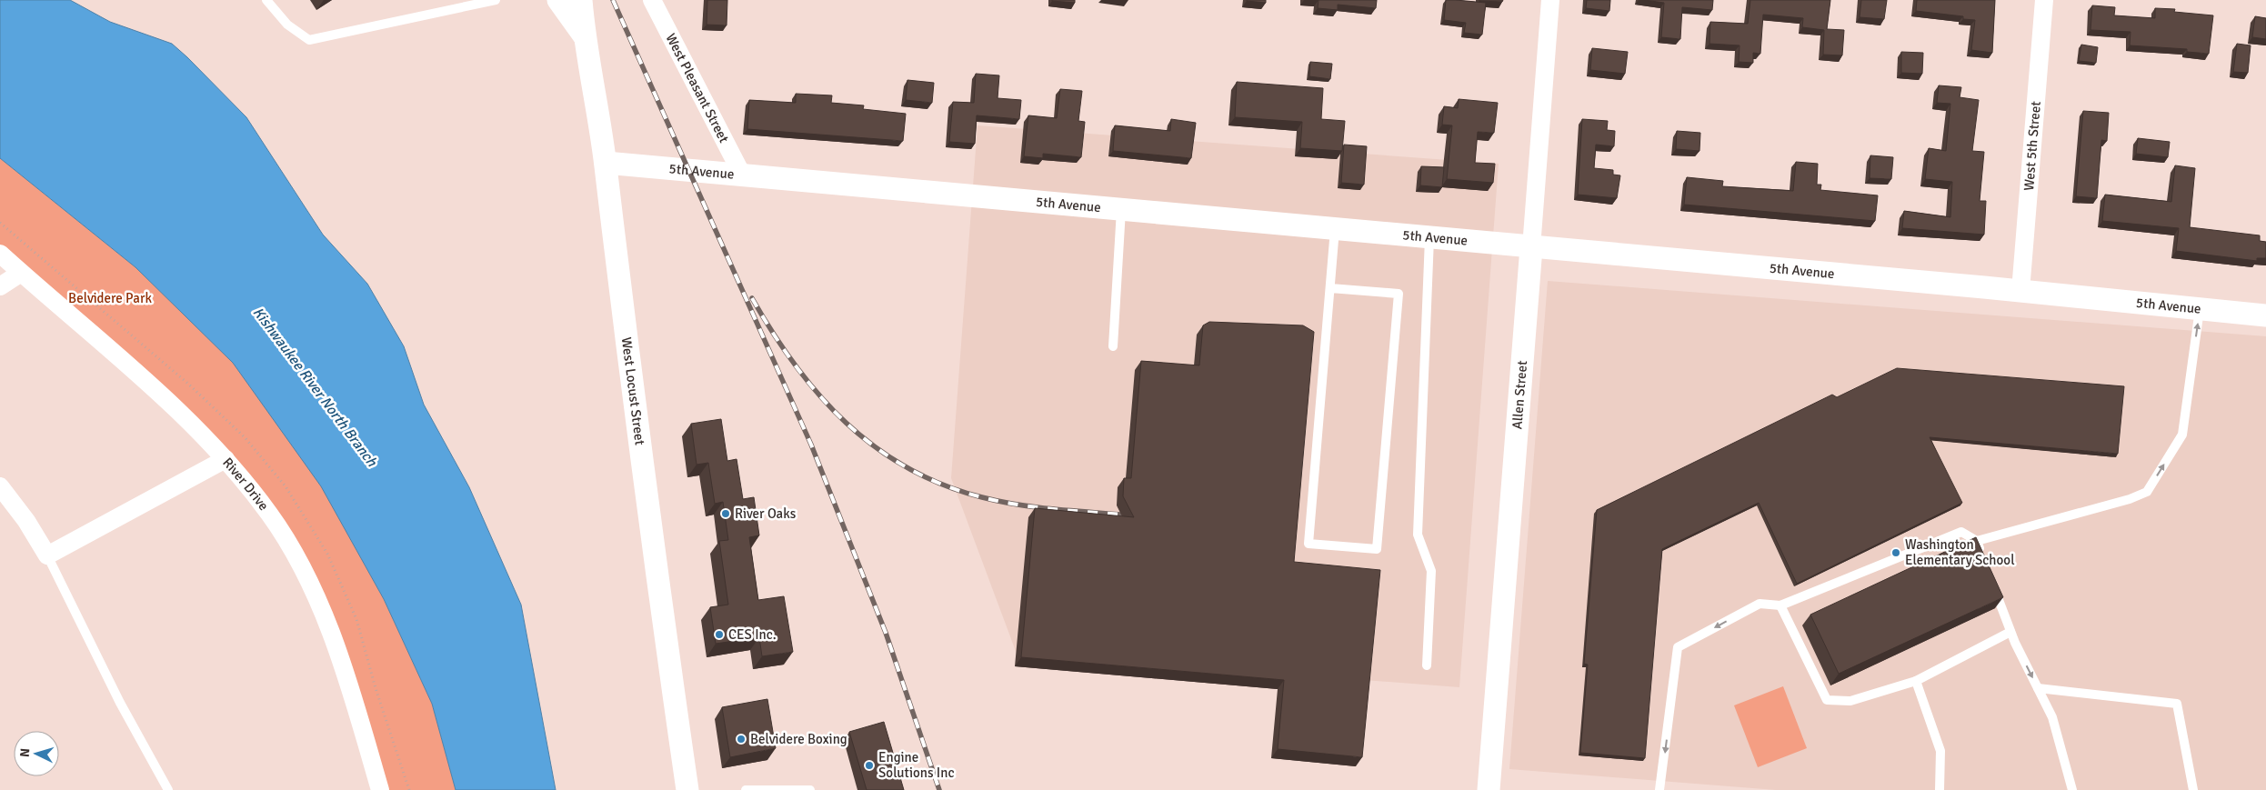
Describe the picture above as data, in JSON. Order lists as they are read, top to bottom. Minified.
{"streets":{"street":["West Pleasant Street","West 5th Street","5th Avenue","West Locust Street","Allen Street","River Drive"]},"crossings":[["West Pleasant Street","5th Avenue"],["West 5th Street","5th Avenue"],["5th Avenue","West Locust Street"],["5th Avenue","Allen Street"]],"water":["Kishwaukee River North Branch"],"parks":["Belvidere Park"],"places":["River Oaks","Washington Elementary School","CES Inc.","Belvidere Boxing","Engine Solutions Inc"],"north":"left"}
